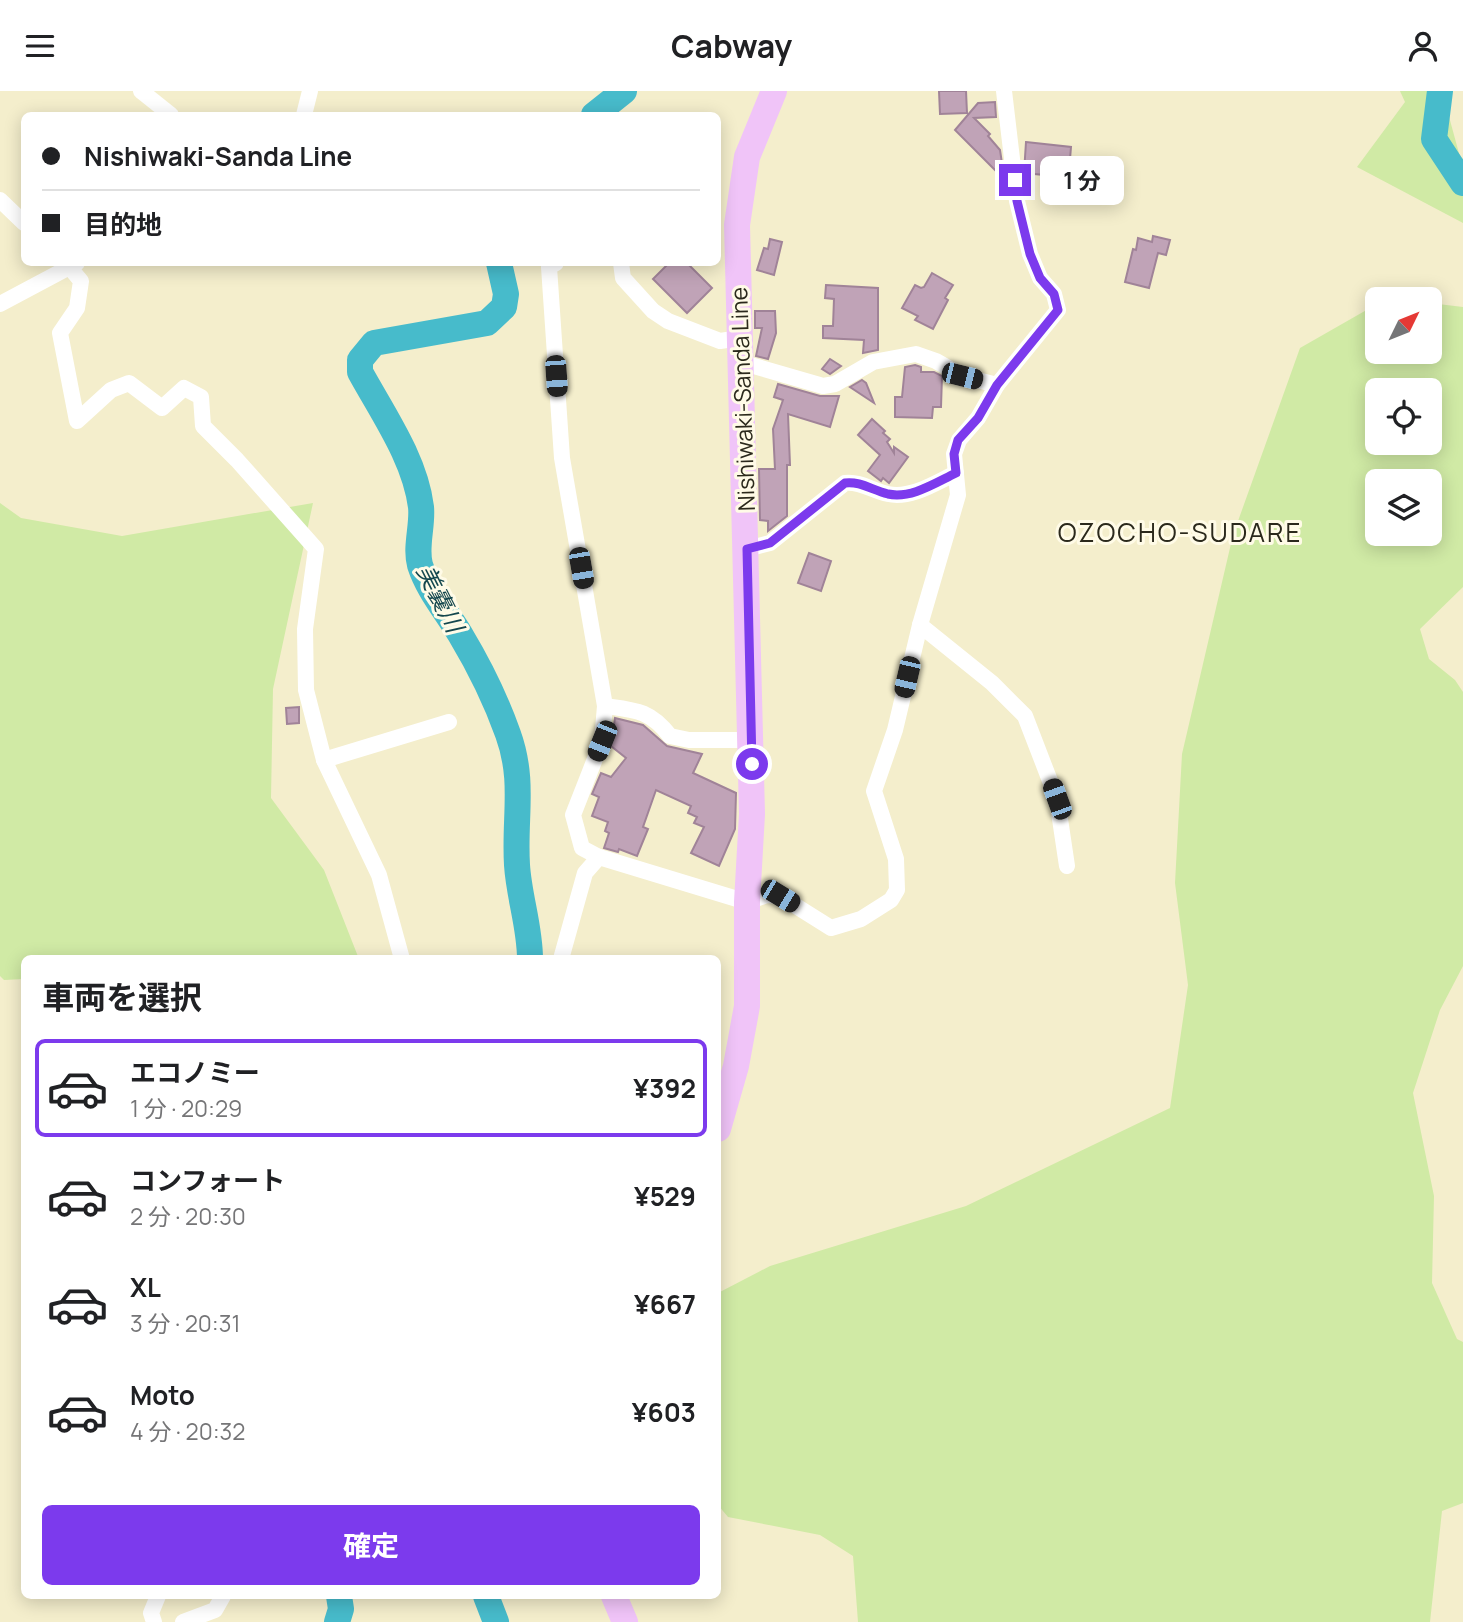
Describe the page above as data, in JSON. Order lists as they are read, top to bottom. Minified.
{"streets":{"main road":["Nishiwaki-Sanda Line"]},"districts":["OZOCHO-SUDARE"],"water":["美嚢川"],"north":"top right","page":{"header":"Cabway","banner":["Nishiwaki-Sanda Line","目的地"],"bubble":"1 分","heading":"車両を選択","list":[{"name":"エコノミー","note":"1 分 · 20:29","value":"¥392"},{"name":"コンフォート","note":"2 分 · 20:30","value":"¥529"},{"name":"XL","note":"3 分 · 20:31","value":"¥667"},{"name":"Moto","note":"4 分 · 20:32","value":"¥603"}],"buttons":"確定"}}
